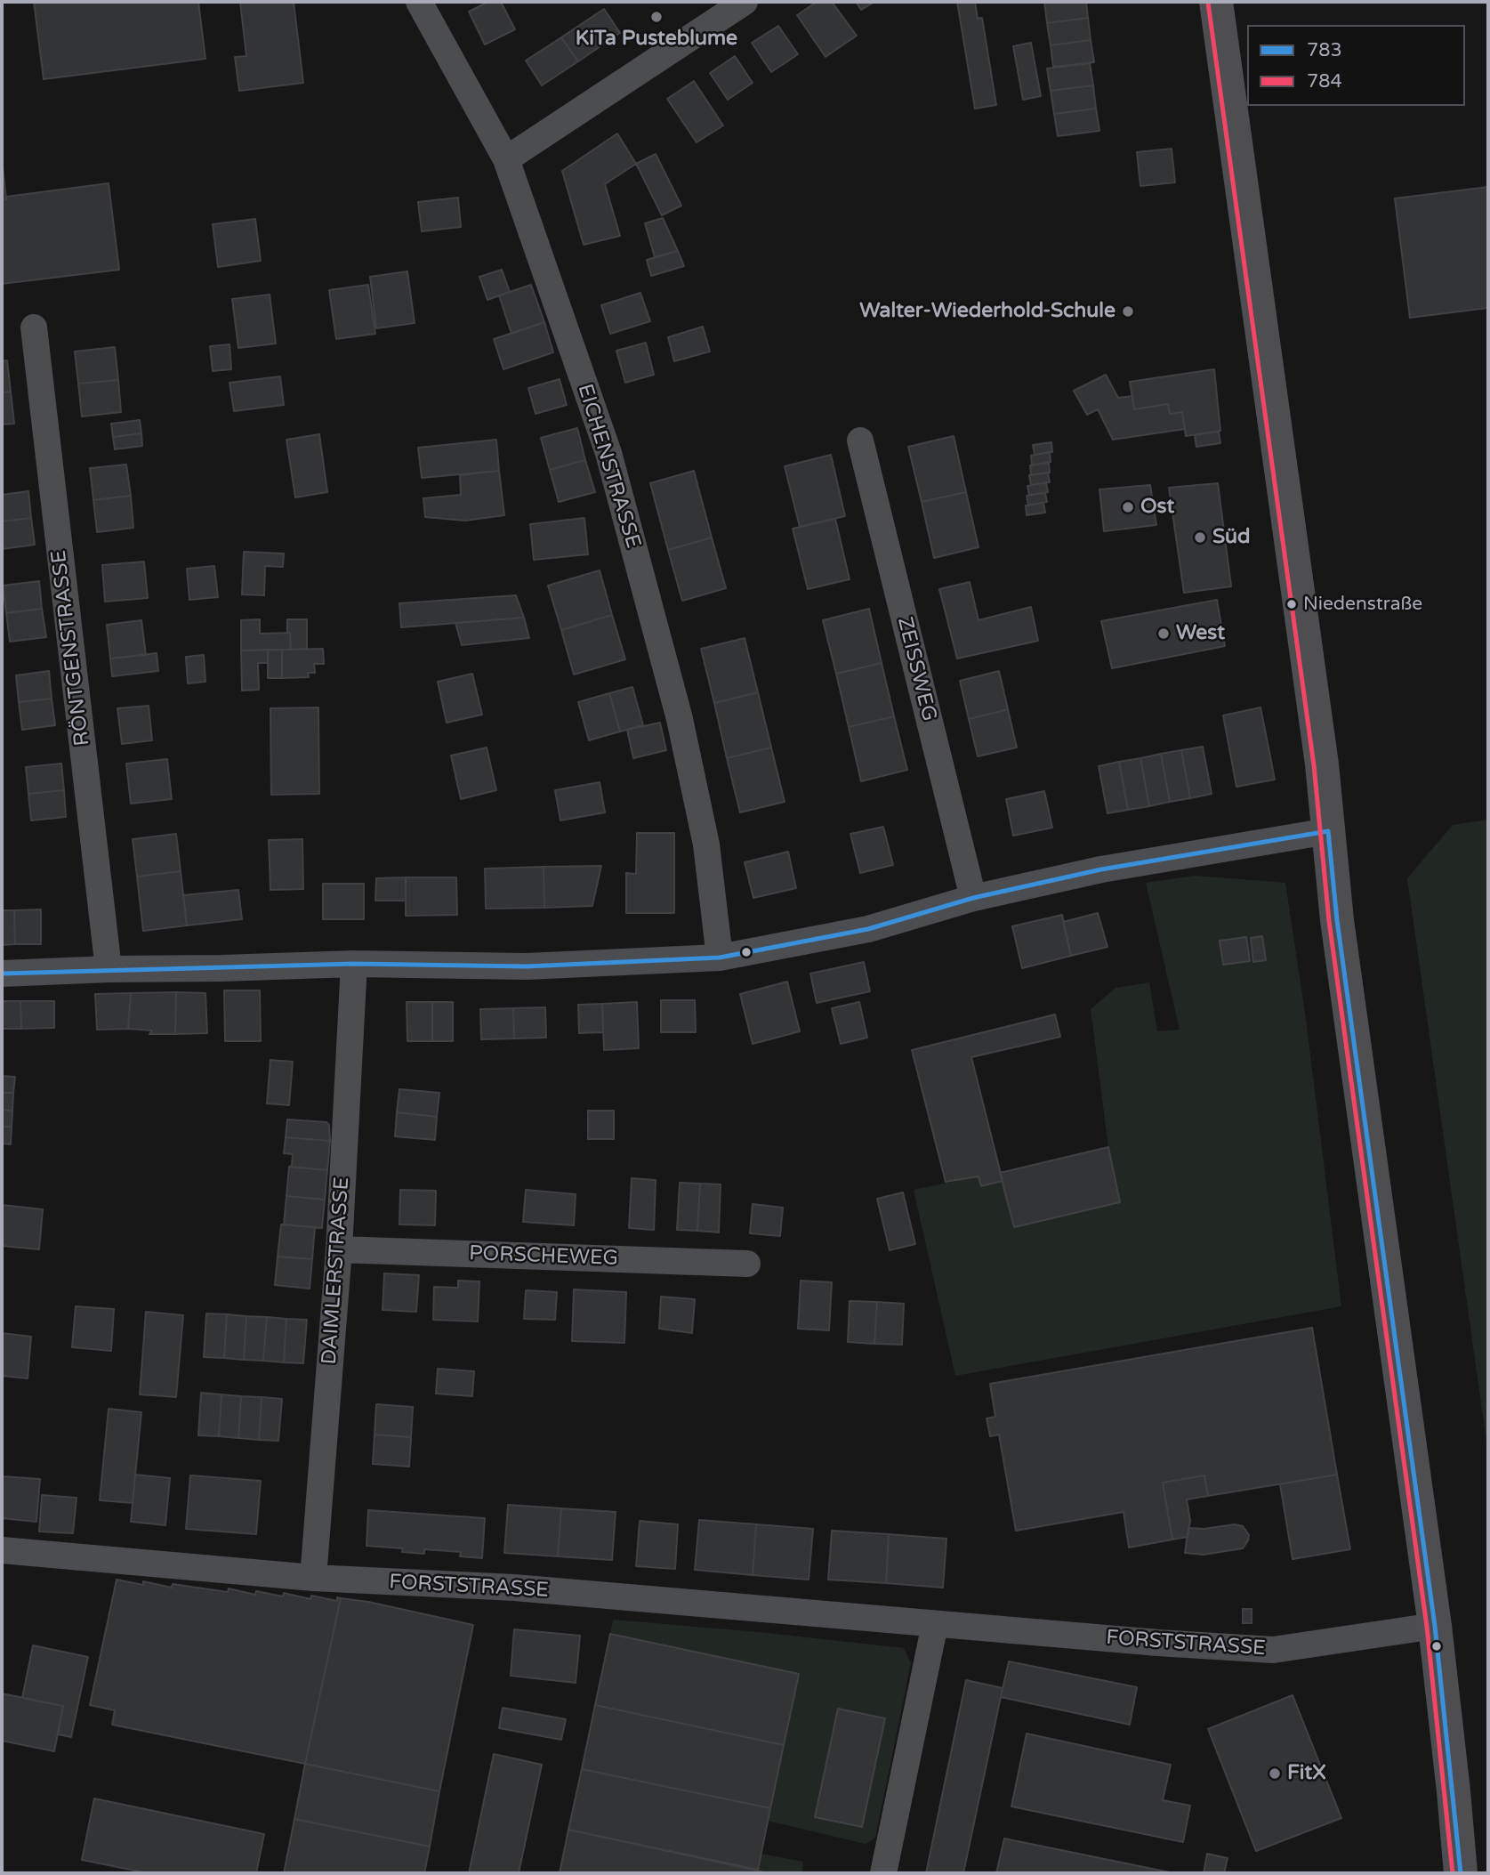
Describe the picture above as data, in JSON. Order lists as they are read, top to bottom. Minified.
{"streets":{"street":["EICHENSTRASSE","RÖNTGENSTRASSE","ZEISSWEG","PORSCHEWEG","DAIMLERSTRASSE","FORSTSTRASSE"]},"crossings":[["PORSCHEWEG","DAIMLERSTRASSE"],["DAIMLERSTRASSE","FORSTSTRASSE"]],"places":["KiTa Pusteblume","Walter-Wiederhold-Schule","Ost","Süd","Niedenstraße","West","FitX"],"lines":["transit line 784","transit line 783"],"legend":["783","784"]}
